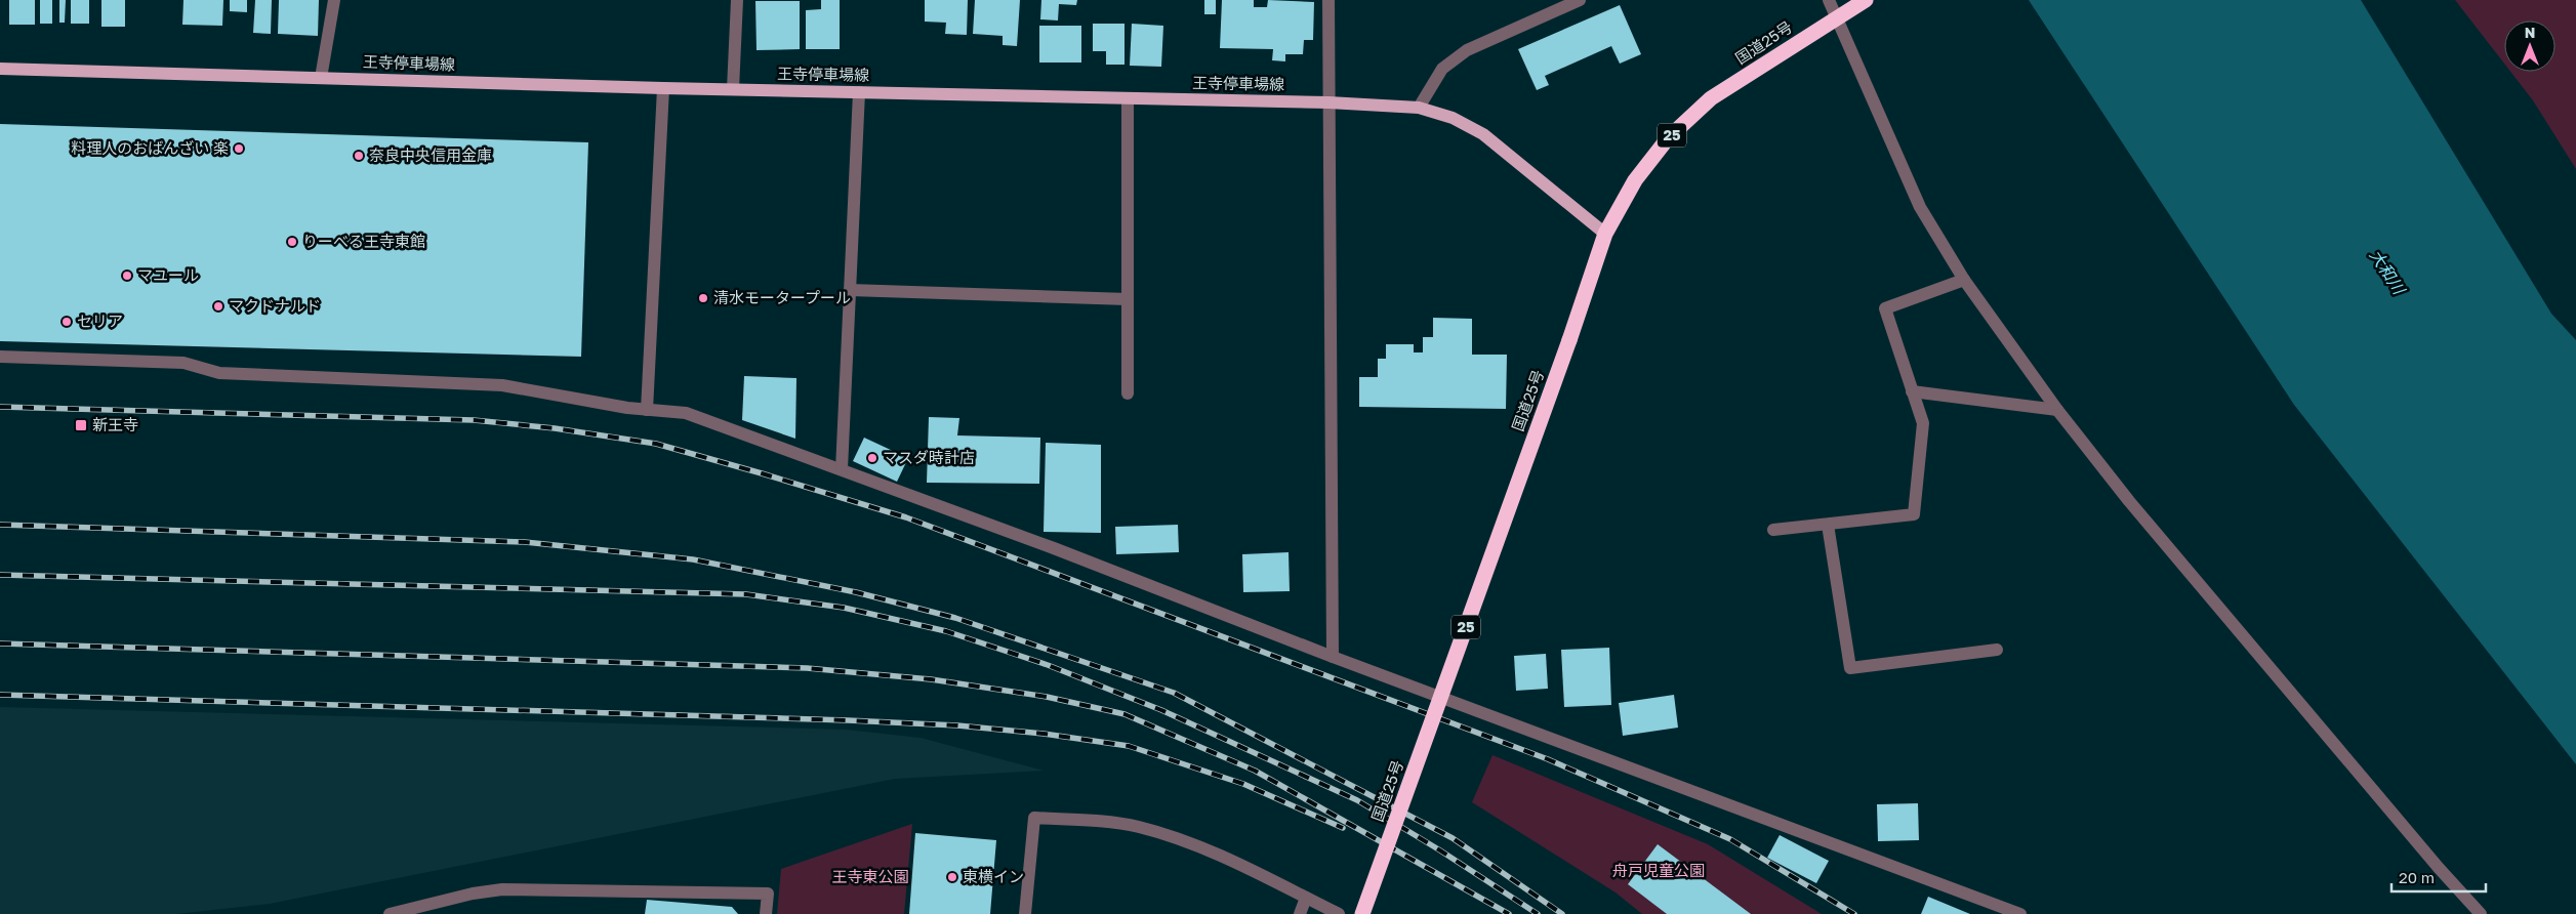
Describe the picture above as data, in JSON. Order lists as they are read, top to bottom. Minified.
{"streets":{"highway":["国道25号","25"],"main road":["王寺停車場線"]},"crossings":[["国道25号","王寺停車場線"]],"water":["大和川"],"parks":["舟戸児童公園","王寺東公園"],"places":{"other":["料理人のおばんざい 楽","奈良中央信用金庫","りーべる王寺東館","マユール","清水モータープール","マクドナルド","セリア","マスダ時計店","東横イン"],"transit":["新王寺"]},"scale_bar":"20 m","north":"top"}
